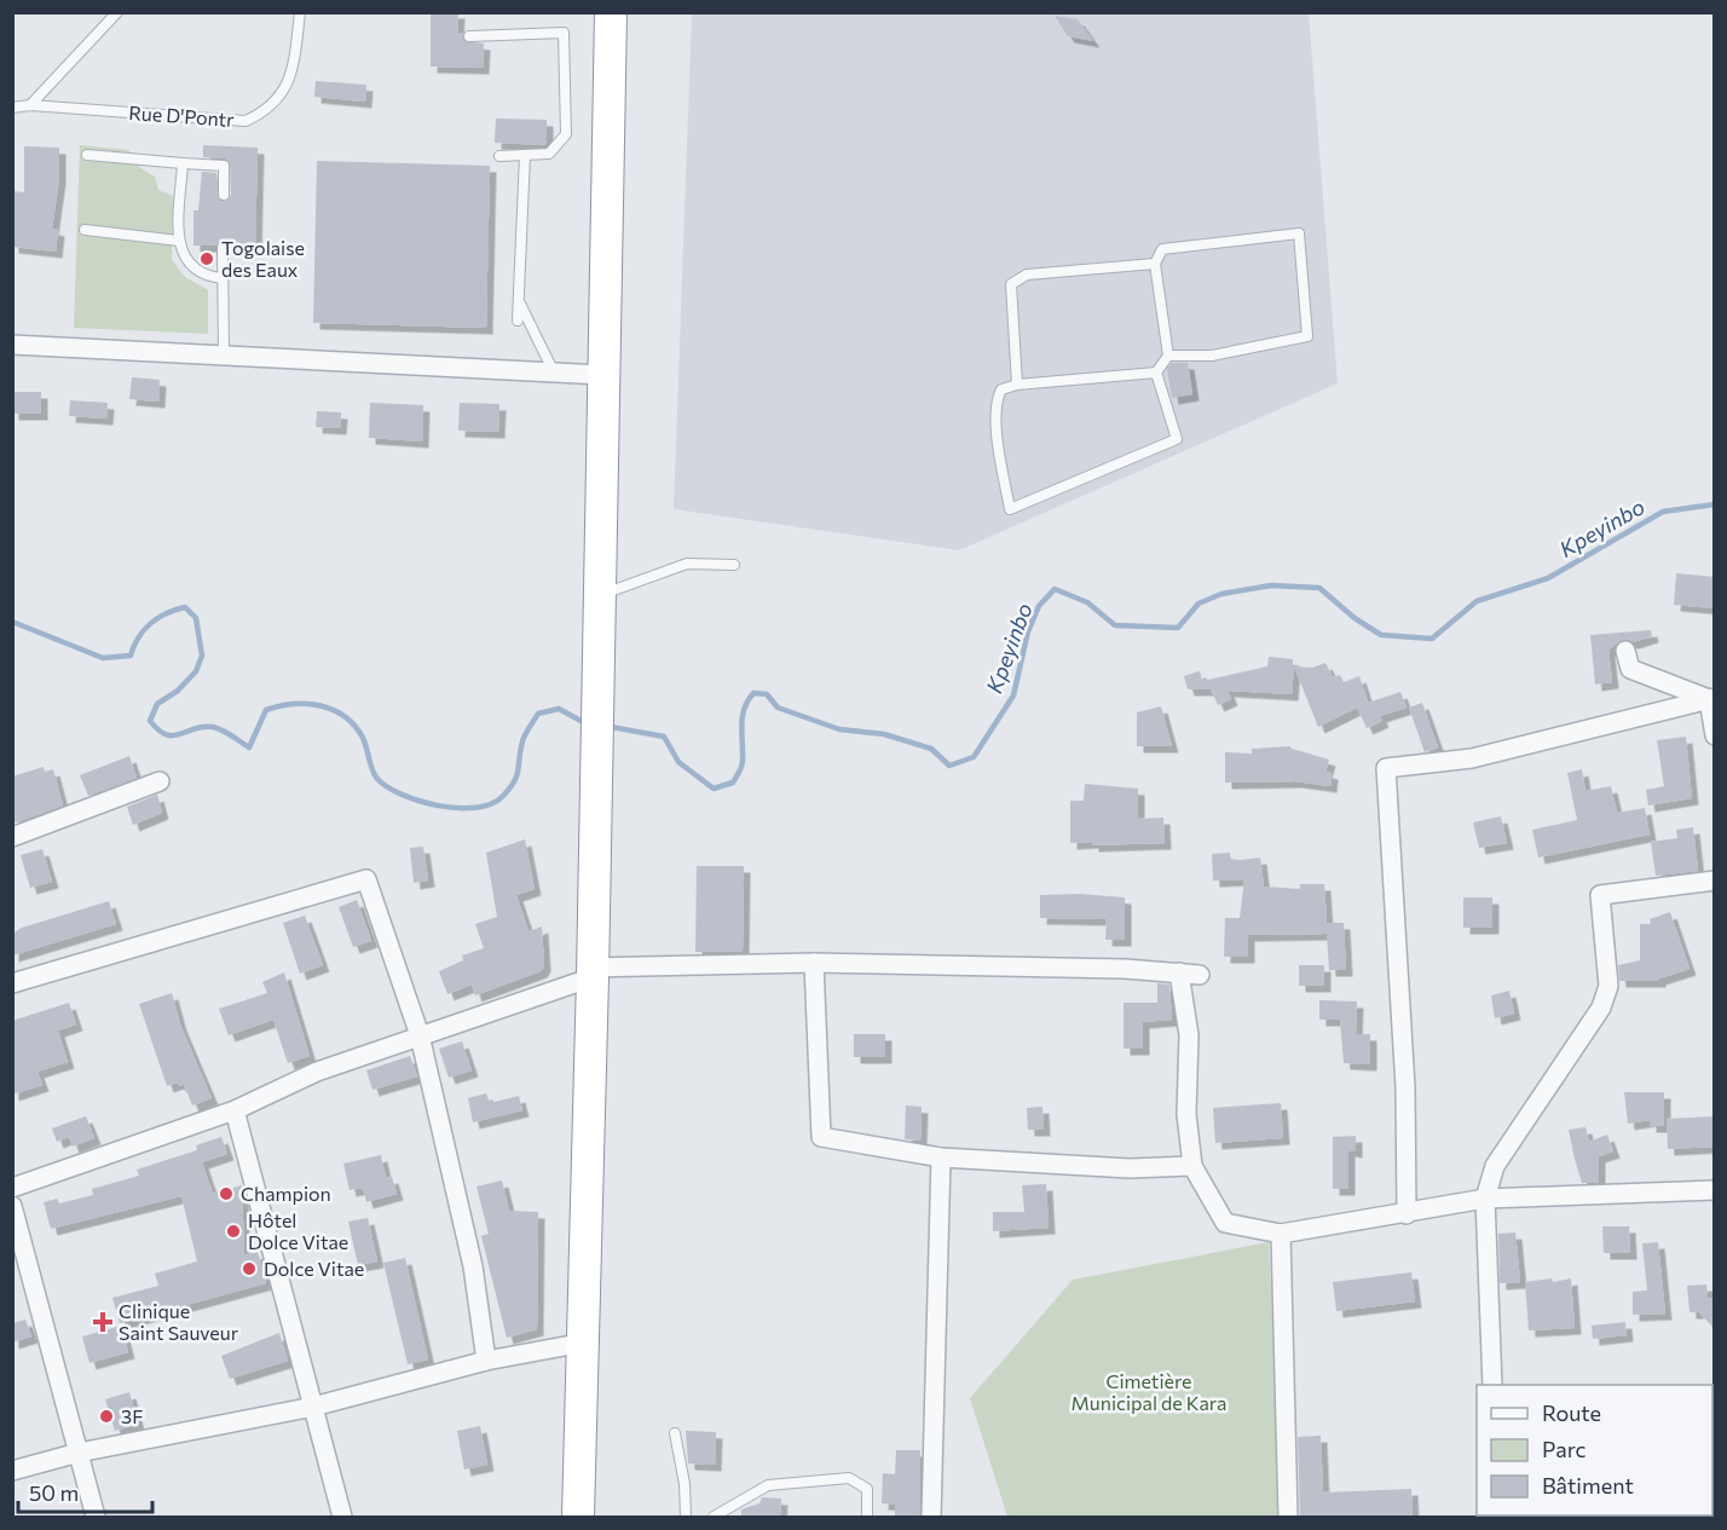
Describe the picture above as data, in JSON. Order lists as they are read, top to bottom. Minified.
{"streets":{"lane":["Rue D'Pontr"]},"water":["Kpeyinbo"],"parks":["Cimetière Municipal de Kara"],"places":{"other":["Togolaise des Eaux","Champion","Hôtel Dolce Vitae","Dolce Vitae","3F"],"health":["Clinique Saint Sauveur"]},"legend":["Route","Parc","Bâtiment"],"scale_bar":"50 m"}
